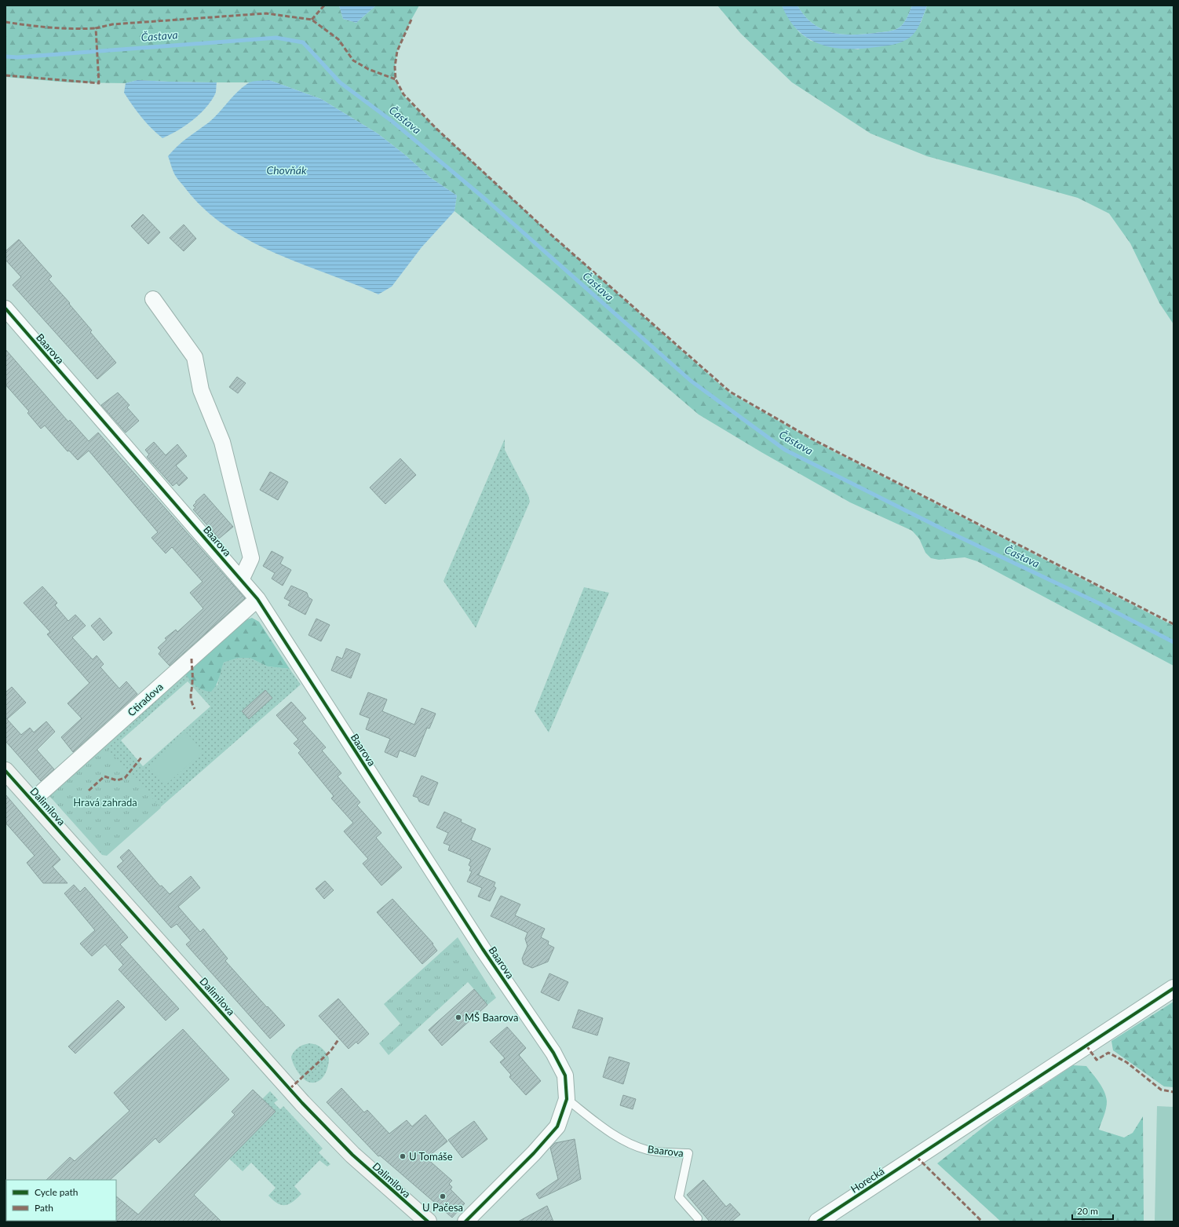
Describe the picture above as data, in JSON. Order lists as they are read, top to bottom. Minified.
{"streets":{"main road":["Dalimilova"],"street":["Baarova","Ctiradova","Horecká"]},"crossings":[["Baarova","Ctiradova"],["Ctiradova","Dalimilova"]],"water":["Častava","Chovňák"],"parks":["Hravá zahrada"],"places":["MŠ Baarova","U Tomáše","U Pačesa"],"legend":["Cycle path","Path"],"scale_bar":"20 m"}
